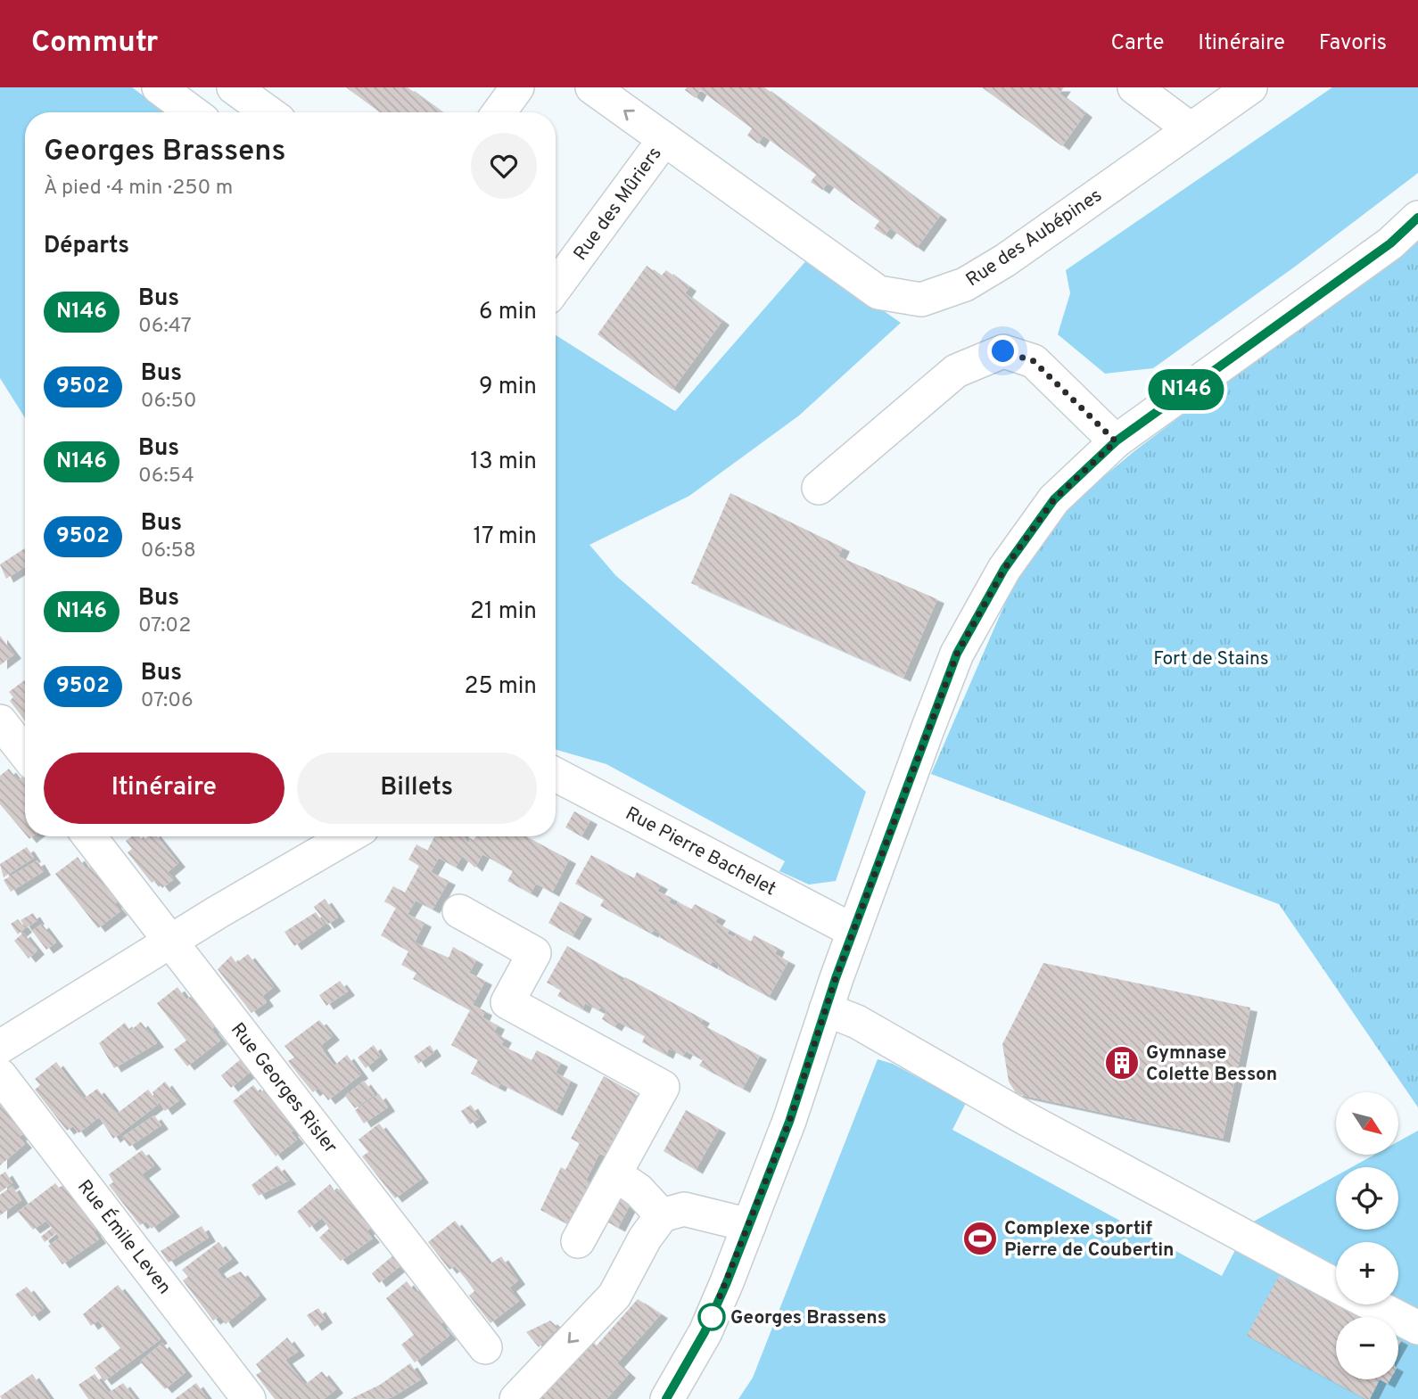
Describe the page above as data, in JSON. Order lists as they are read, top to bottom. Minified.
{"streets":{"street":["Rue des Mûriers","Rue des Aubépines","Rue Pierre Bachelet","Rue Georges Risler","Rue Émile Leven"]},"crossings":[["Rue des Mûriers","Rue des Aubépines"]],"parks":["Fort de Stains"],"places":{"building":["Gymnase Colette Besson"],"sports":["Complexe sportif Pierre de Coubertin"],"other":["Georges Brassens"]},"lines":["bus line N146"],"north":"bottom right","page":{"header":"Commutr","nav":["Carte","Itinéraire","Favoris"],"on_map":"N146","heading":[["Georges Brassens","À pied · 4 min · 250 m"],"Départs"],"list":[{"mark":"N146","name":"Bus","note":"06:47","value":"6 min"},{"mark":"9502","name":"Bus","note":"06:50","value":"9 min"},{"mark":"N146","name":"Bus","note":"06:54","value":"13 min"},{"mark":"9502","name":"Bus","note":"06:58","value":"17 min"},{"mark":"N146","name":"Bus","note":"07:02","value":"21 min"},{"mark":"9502","name":"Bus","note":"07:06","value":"25 min"}],"buttons":["Itinéraire","Billets"],"map_buttons":["+","−"]}}
